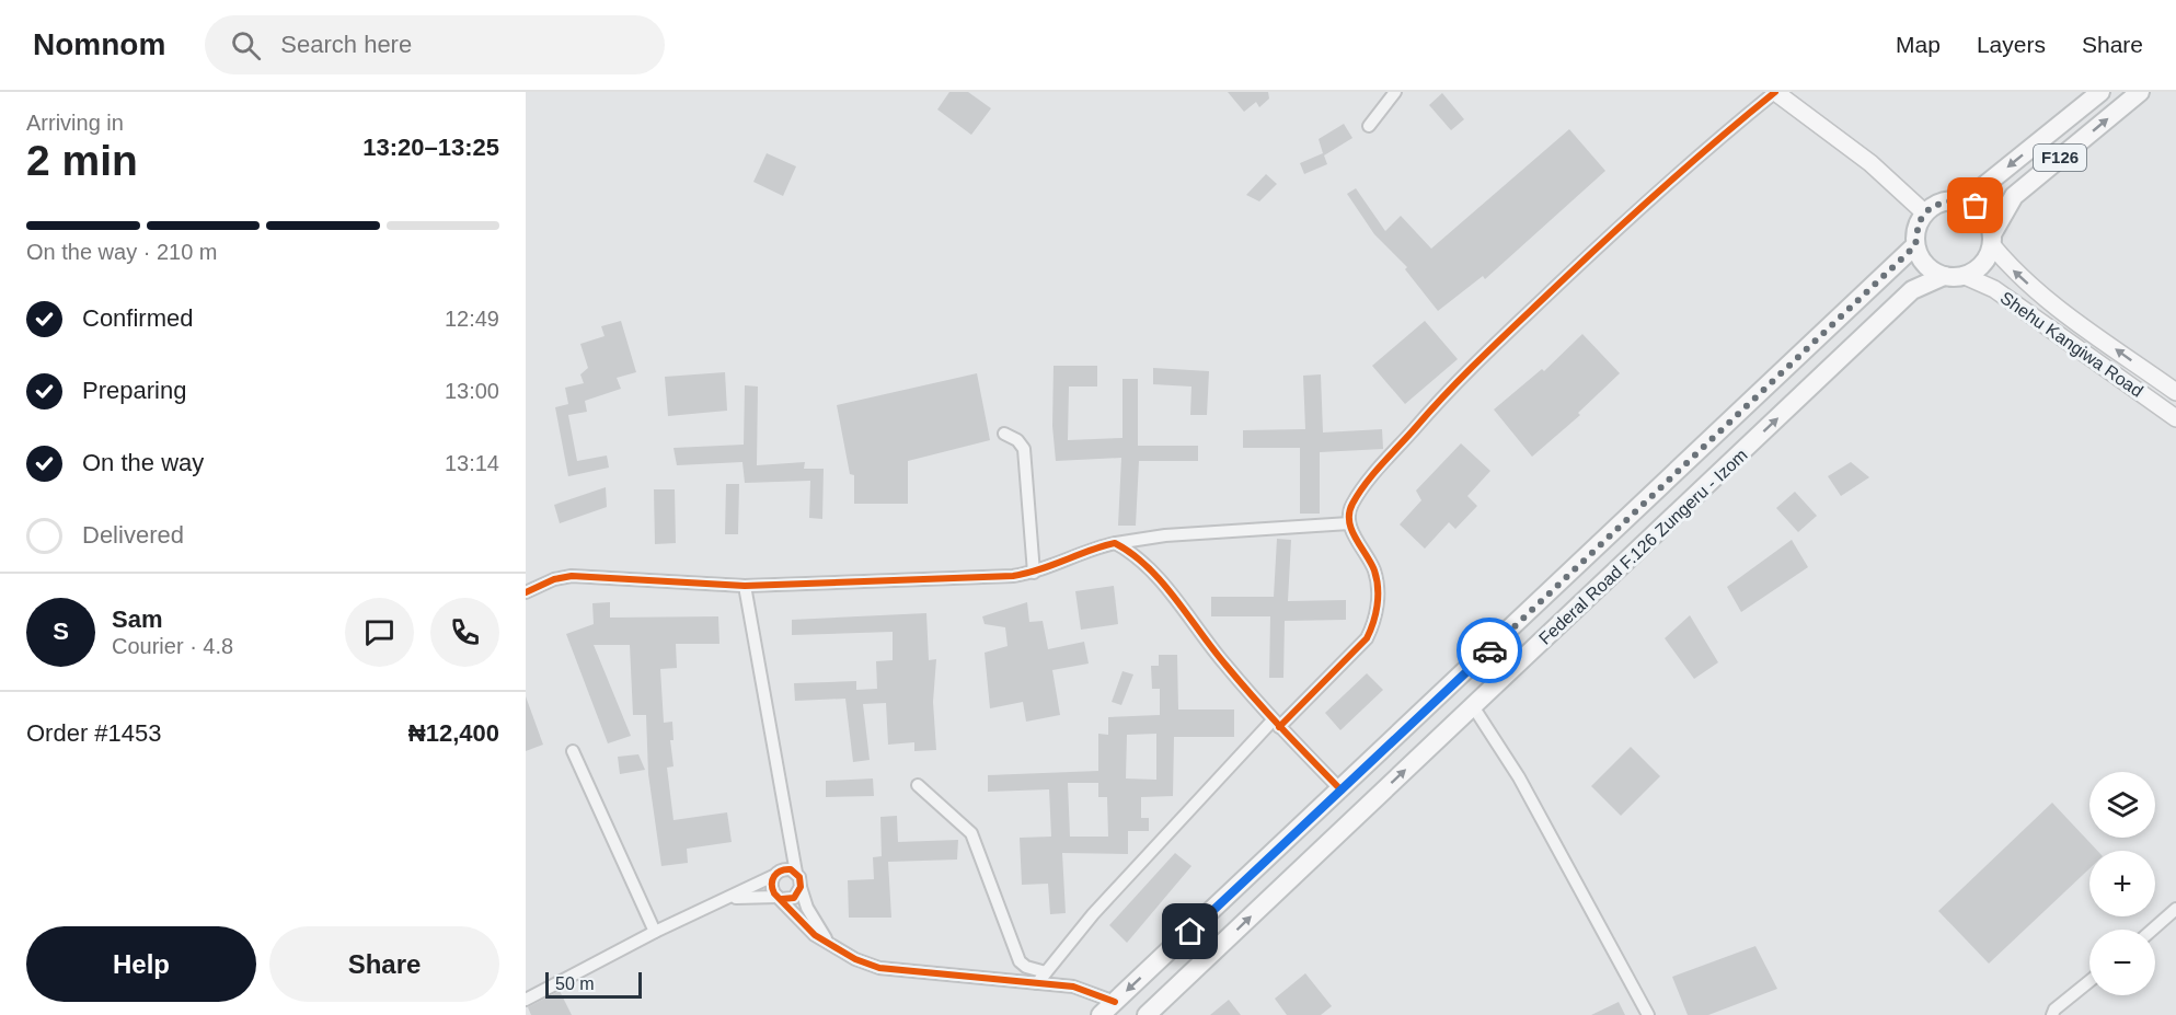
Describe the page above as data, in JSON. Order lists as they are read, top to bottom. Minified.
{"streets":{"main road":["F126","Shehu Kangiwa Road","Federal Road F.126 Zungeru - Izom"]},"crossings":[["F126","Shehu Kangiwa Road"],["F126","Federal Road F.126 Zungeru - Izom"],["Shehu Kangiwa Road","Federal Road F.126 Zungeru - Izom"]],"scale_bar":"50 m","page":{"header":"Nomnom","search":"Search here","nav":["Map","Layers","Share"],"heading":["2 min","Arriving in","13:20–13:25"],"panel":["Sam","Courier · 4.8","Order #1453","₦12,400"],"bar":"On the way · 210 m","list":[["Confirmed","12:49"],["Preparing","13:00"],["On the way","13:14"],"Delivered"],"round":"S","map_buttons":["+","−"],"buttons":["Help","Share"],"scale":"50 m"}}
